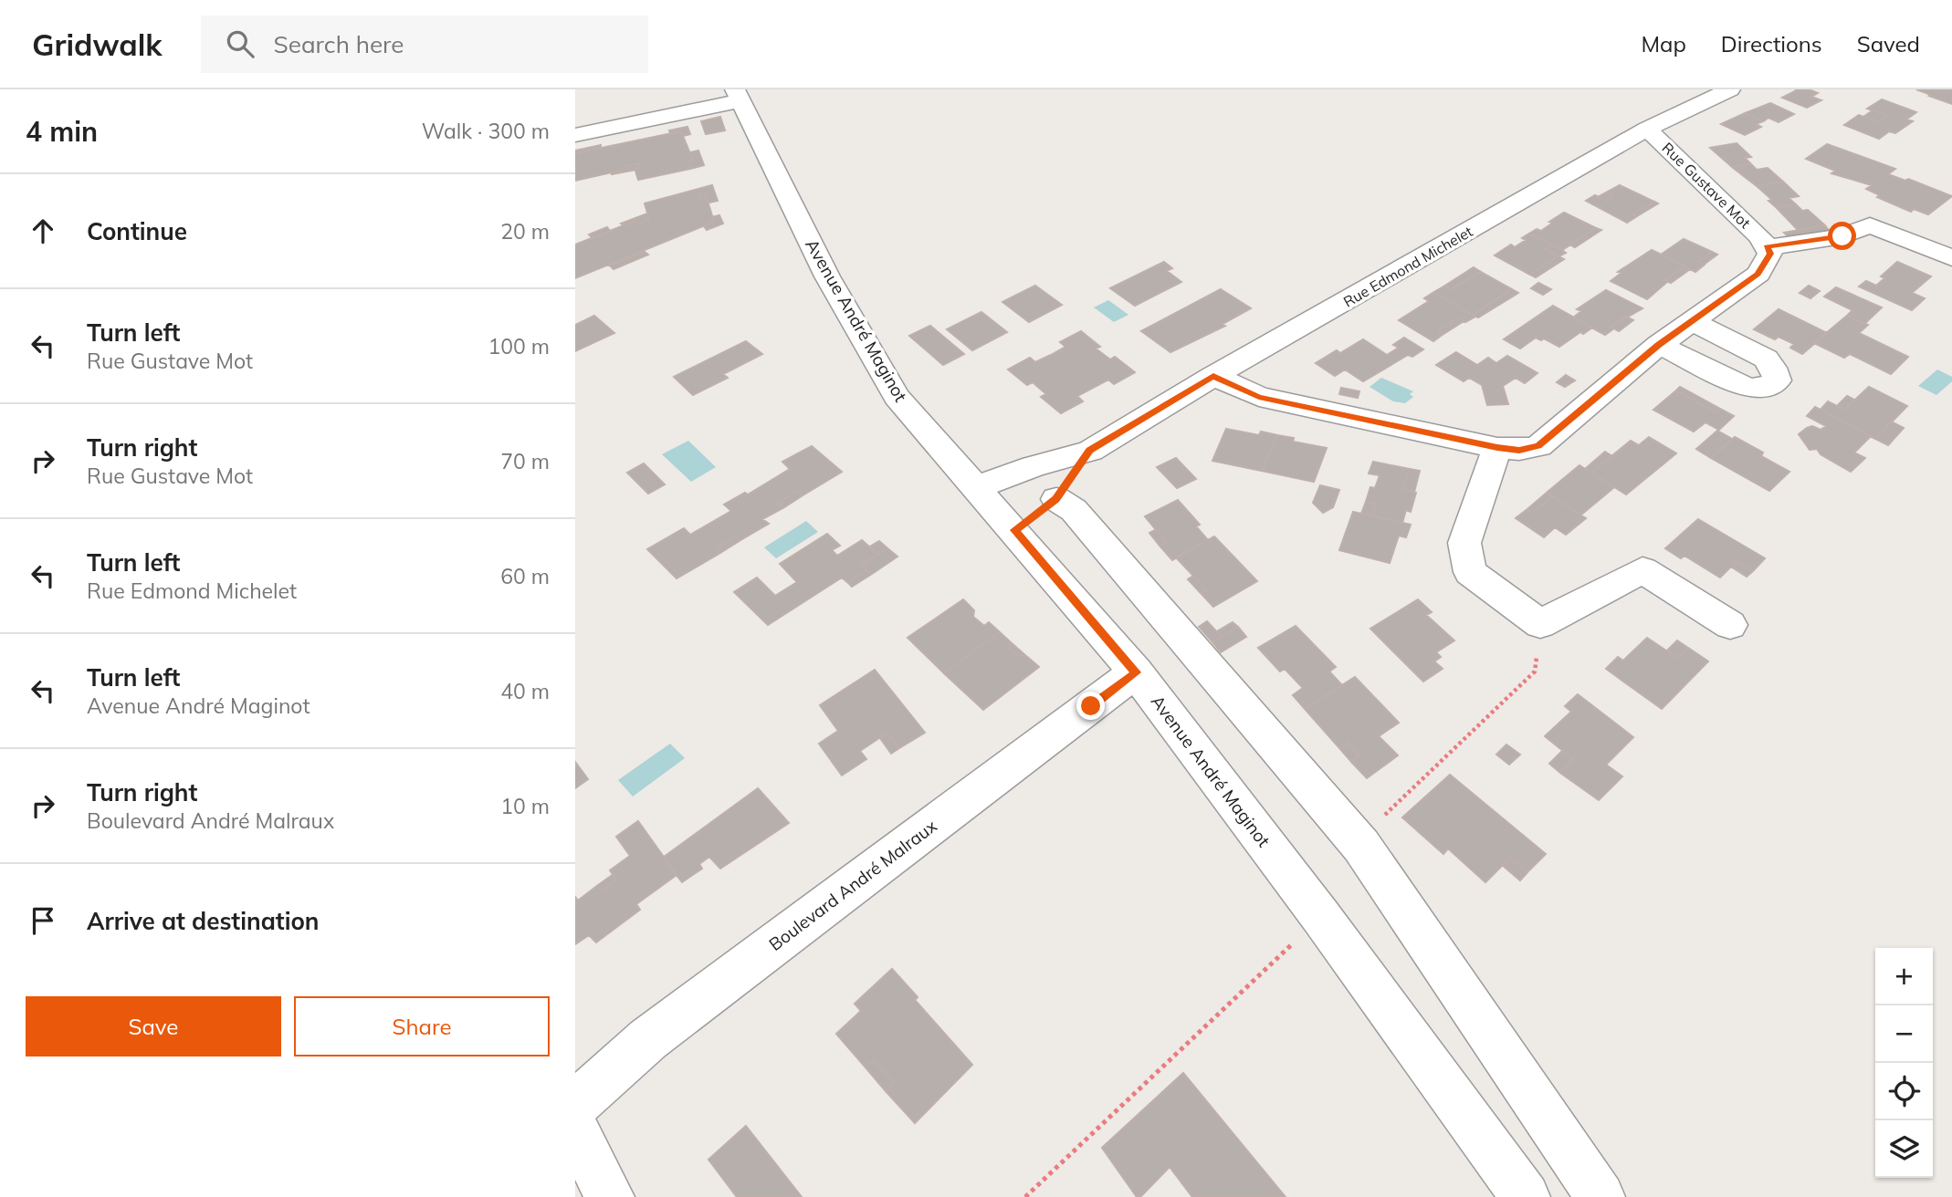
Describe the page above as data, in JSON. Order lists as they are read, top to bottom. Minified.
{"streets":{"street":["Rue Gustave Mot","Rue Edmond Michelet","Avenue André Maginot","Boulevard André Malraux"]},"crossings":[["Rue Gustave Mot","Rue Edmond Michelet"],["Rue Edmond Michelet","Avenue André Maginot"],["Avenue André Maginot","Boulevard André Malraux"]],"page":{"header":"Gridwalk","search":"Search here","nav":["Map","Directions","Saved"],"heading":["4 min","Walk · 300 m"],"list":[["Continue","20 m"],["Turn left","Rue Gustave Mot","100 m"],["Turn right","Rue Gustave Mot","70 m"],["Turn left","Rue Edmond Michelet","60 m"],["Turn left","Avenue André Maginot","40 m"],["Turn right","Boulevard André Malraux","10 m"],"Arrive at destination"],"map_buttons":["+","−"],"buttons":["Save","Share"]}}
